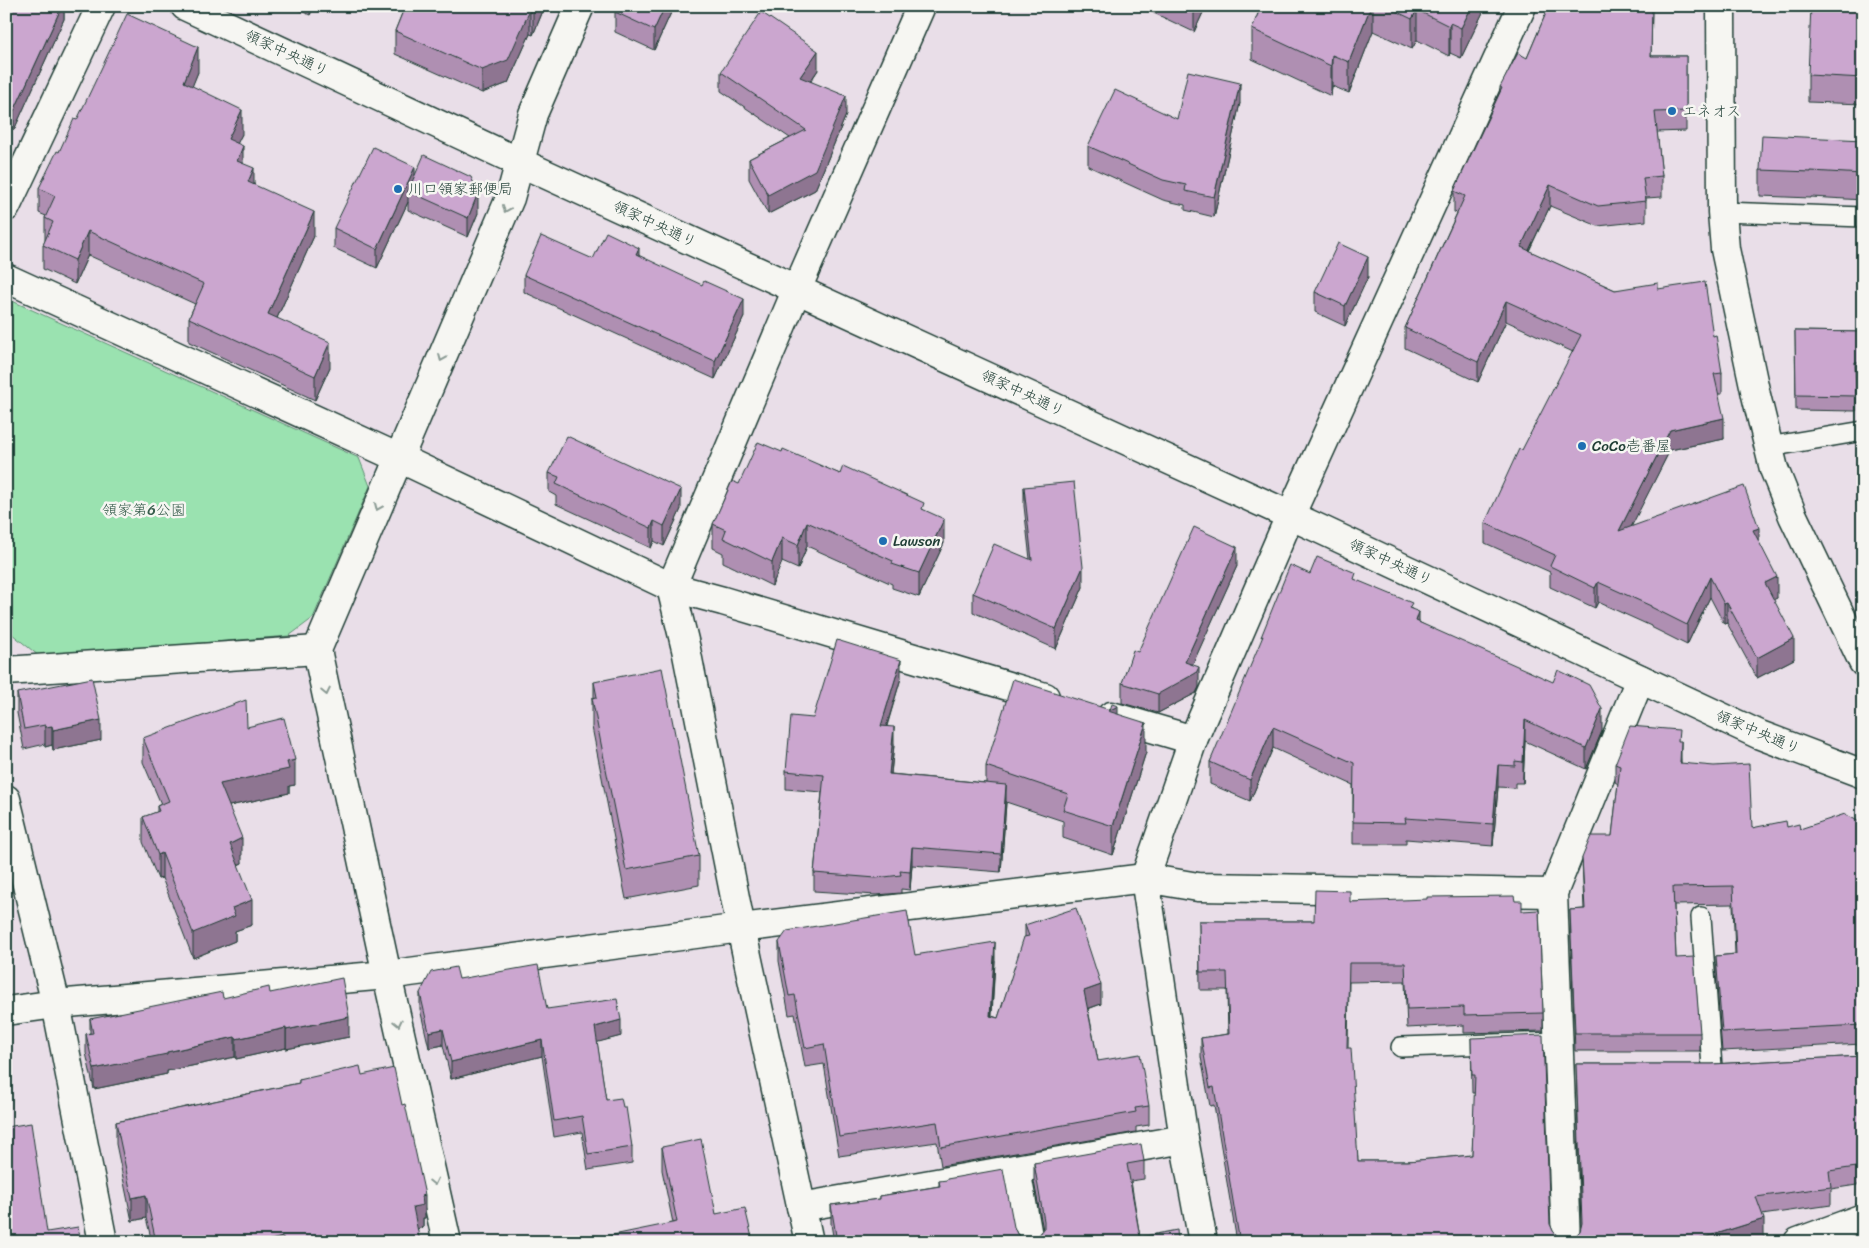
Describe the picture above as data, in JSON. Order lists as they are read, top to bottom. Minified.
{"streets":{"street":["領家中央通り"]},"parks":["領家第6公園"],"places":["エネオス","川口領家郵便局","CoCo壱番屋","Lawson"]}
